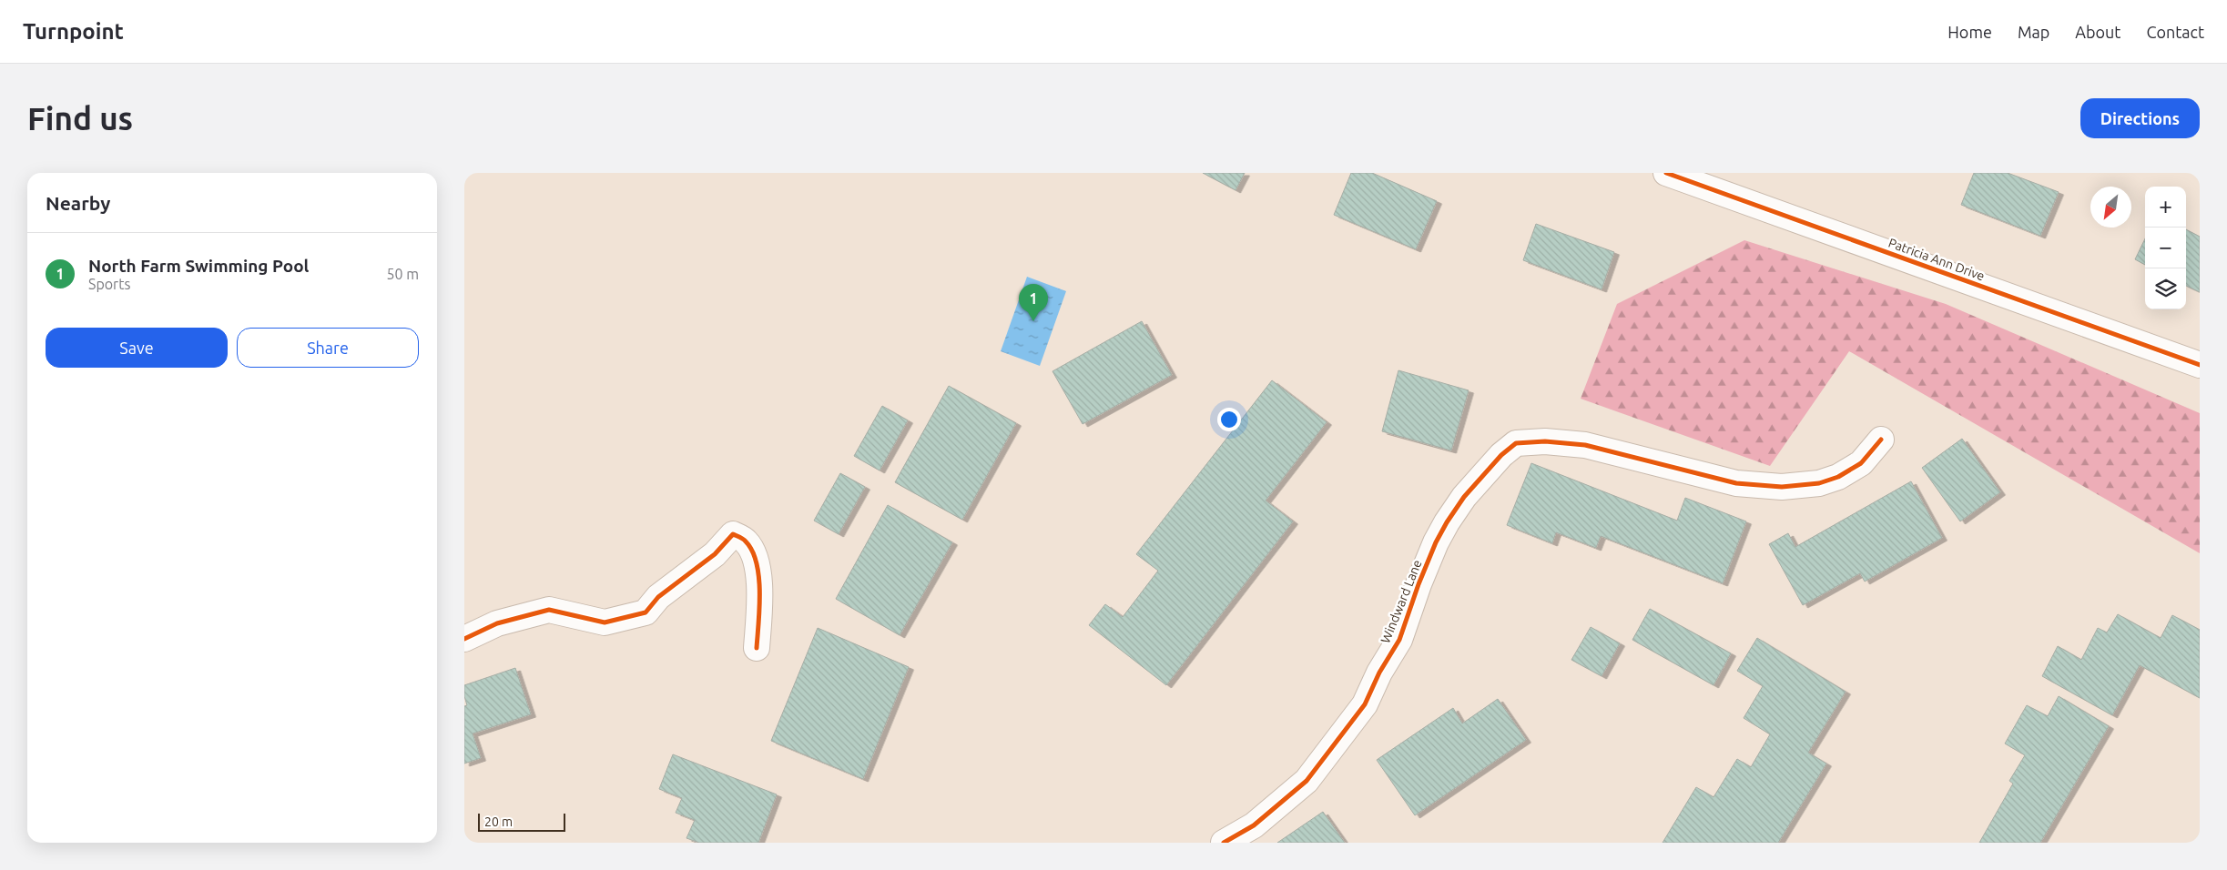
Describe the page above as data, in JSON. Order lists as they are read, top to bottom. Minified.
{"streets":{"street":["Patricia Ann Drive","Windward Lane"]},"scale_bar":"20 m","north":"bottom left","page":{"header":"Turnpoint","nav":["Home","Map","About","Contact"],"buttons":["Directions",["Save","Share"]],"title":"Find us","heading":"Nearby","map_buttons":["+","−"],"list":[{"mark":"1","name":"North Farm Swimming Pool","note":"Sports","value":"50 m"}],"pins":"1","scale":"20 m"}}
